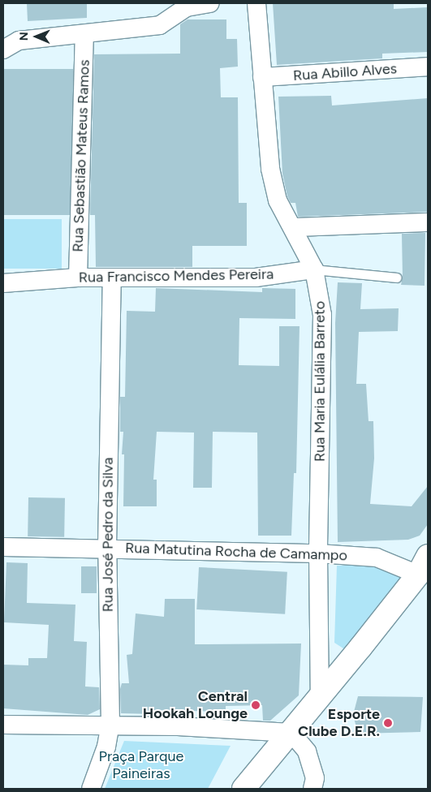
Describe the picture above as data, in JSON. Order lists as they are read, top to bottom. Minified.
{"streets":{"street":["Rua Abillo Alves","Rua Sebastião Mateus Ramos","Rua Francisco Mendes Pereira","Rua Maria Eulália Barreto","Rua José Pedro da Silva","Rua Matutina Rocha de Camampo"]},"crossings":[["Rua Abillo Alves","Rua Maria Eulália Barreto"],["Rua Sebastião Mateus Ramos","Rua Francisco Mendes Pereira"],["Rua Francisco Mendes Pereira","Rua Maria Eulália Barreto"],["Rua Francisco Mendes Pereira","Rua José Pedro da Silva"],["Rua Maria Eulália Barreto","Rua Matutina Rocha de Camampo"],["Rua José Pedro da Silva","Rua Matutina Rocha de Camampo"]],"parks":["Praça Parque Paineiras"],"places":["Central Hookah Lounge","Esporte Clube D.E.R."],"north":"left"}
